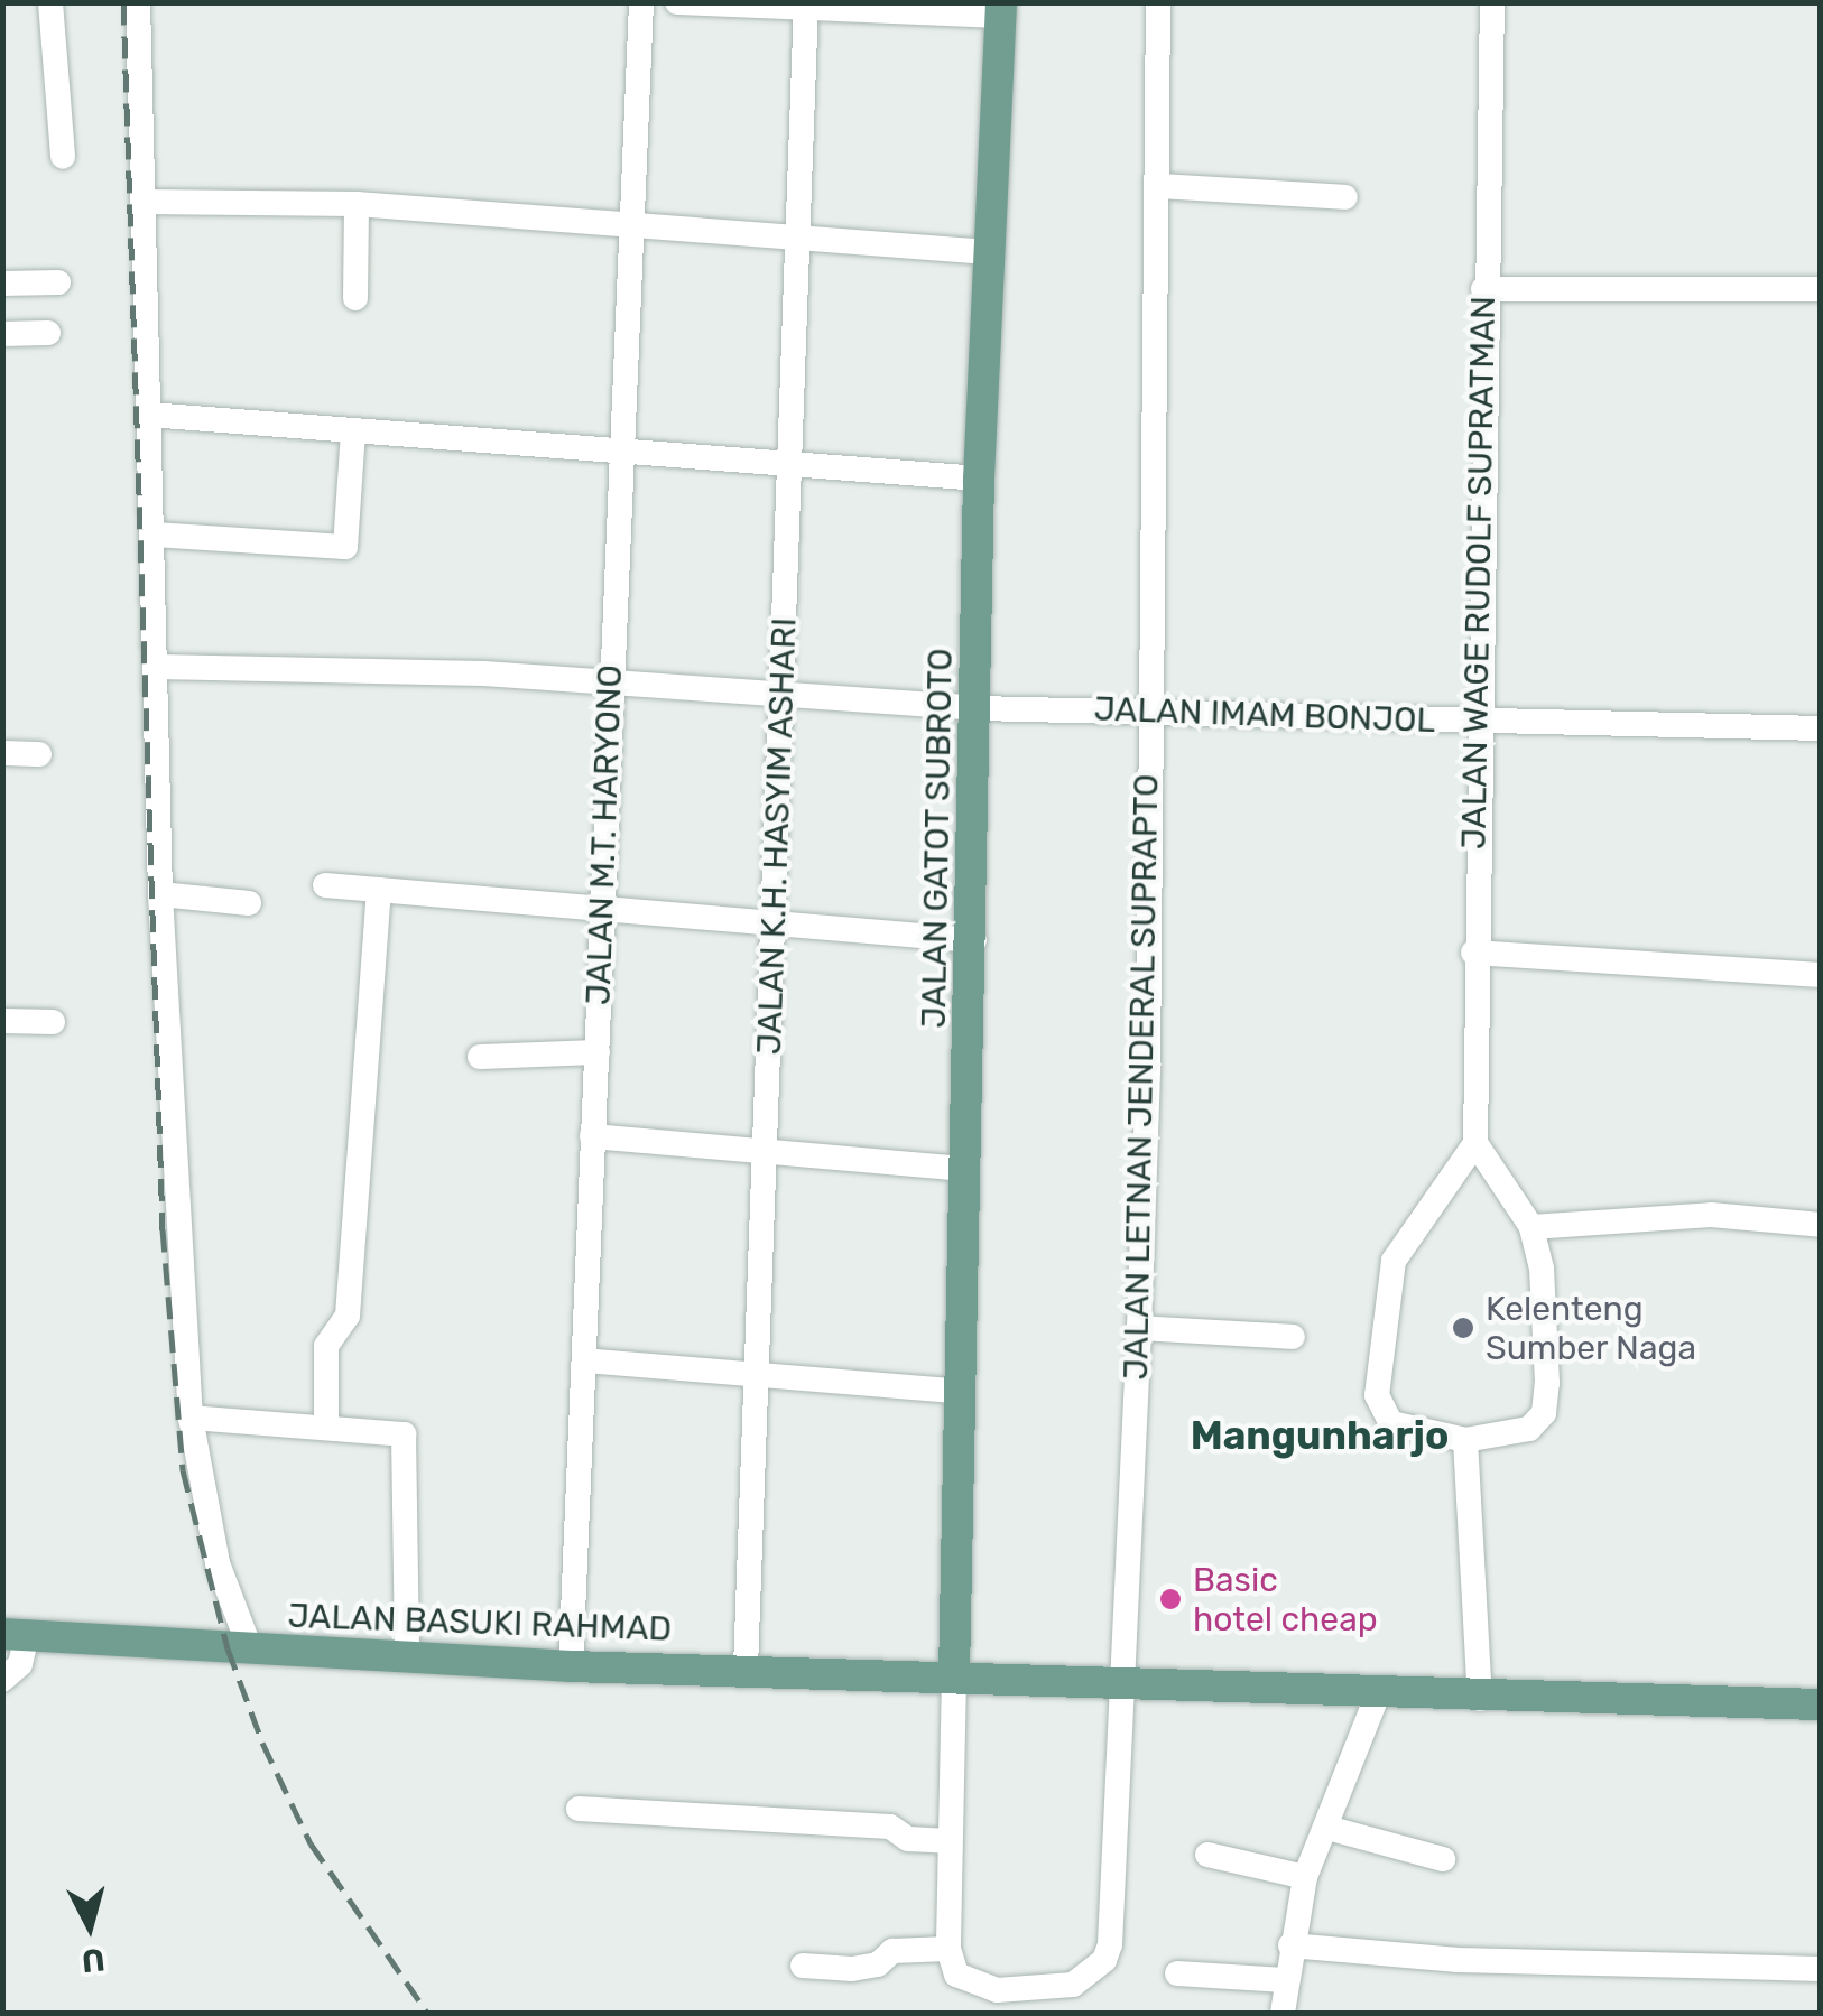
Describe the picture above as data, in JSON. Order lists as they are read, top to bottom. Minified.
{"streets":{"main road":["JALAN GATOT SUBROTO","JALAN BASUKI RAHMAD"],"street":["JALAN WAGE RUDOLF SUPRATMAN","JALAN IMAM BONJOL","JALAN M.T. HARYONO","JALAN K.H. HASYIM ASHARI","JALAN LETNAN JENDERAL SUPRAPTO"]},"crossings":[["JALAN WAGE RUDOLF SUPRATMAN","JALAN IMAM BONJOL"],["JALAN IMAM BONJOL","JALAN M.T. HARYONO"],["JALAN IMAM BONJOL","JALAN K.H. HASYIM ASHARI"],["JALAN IMAM BONJOL","JALAN GATOT SUBROTO"],["JALAN IMAM BONJOL","JALAN LETNAN JENDERAL SUPRAPTO"],["JALAN M.T. HARYONO","JALAN BASUKI RAHMAD"],["JALAN K.H. HASYIM ASHARI","JALAN BASUKI RAHMAD"],["JALAN GATOT SUBROTO","JALAN BASUKI RAHMAD"],["JALAN LETNAN JENDERAL SUPRAPTO","JALAN BASUKI RAHMAD"]],"districts":["Mangunharjo"],"places":["Kelenteng Sumber Naga","Basic hotel cheap"],"north":"bottom"}
